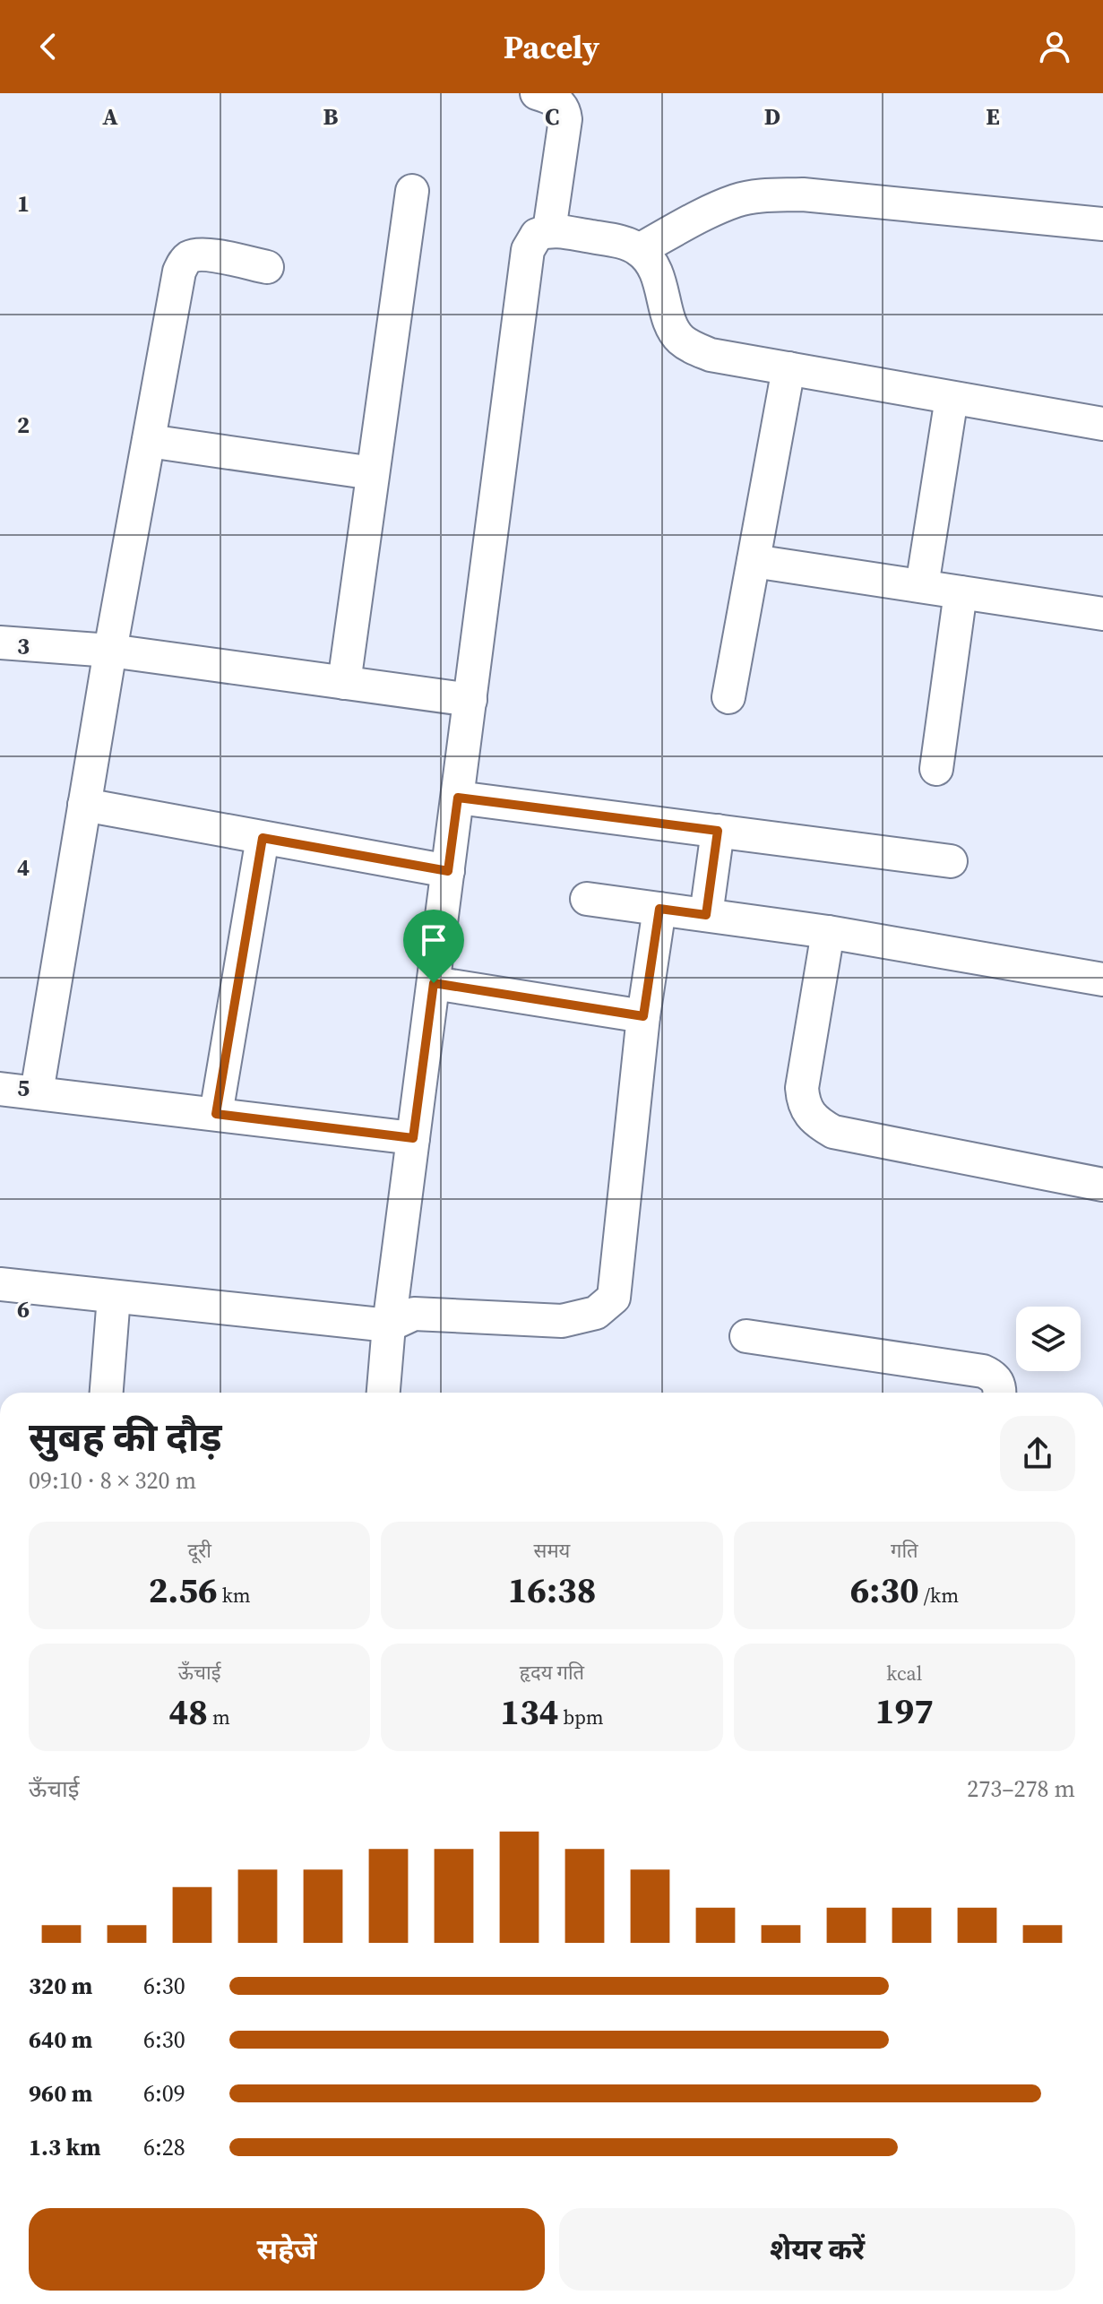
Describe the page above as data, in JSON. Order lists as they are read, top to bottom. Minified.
{"page":{"header":"Pacely","heading":["सुबह की दौड़","09:10 · 8 × 320 m"],"stats":[["दूरी","2.56 km"],["समय","16:38"],["गति","6:30 /km"],["ऊँचाई","48 m"],["हृदय गति","134 bpm"],["kcal","197"]],"chart":["ऊँचाई","273–278 m"],"list":[{"name":"320 m","note":"6:30"},{"name":"640 m","note":"6:30"},{"name":"960 m","note":"6:09"},{"name":"1.3 km","note":"6:28"}],"buttons":["सहेजें","शेयर करें"]},"grid":{"columns":["A","B","C","D","E"],"rows":["1","2","3","4","5","6"]}}
